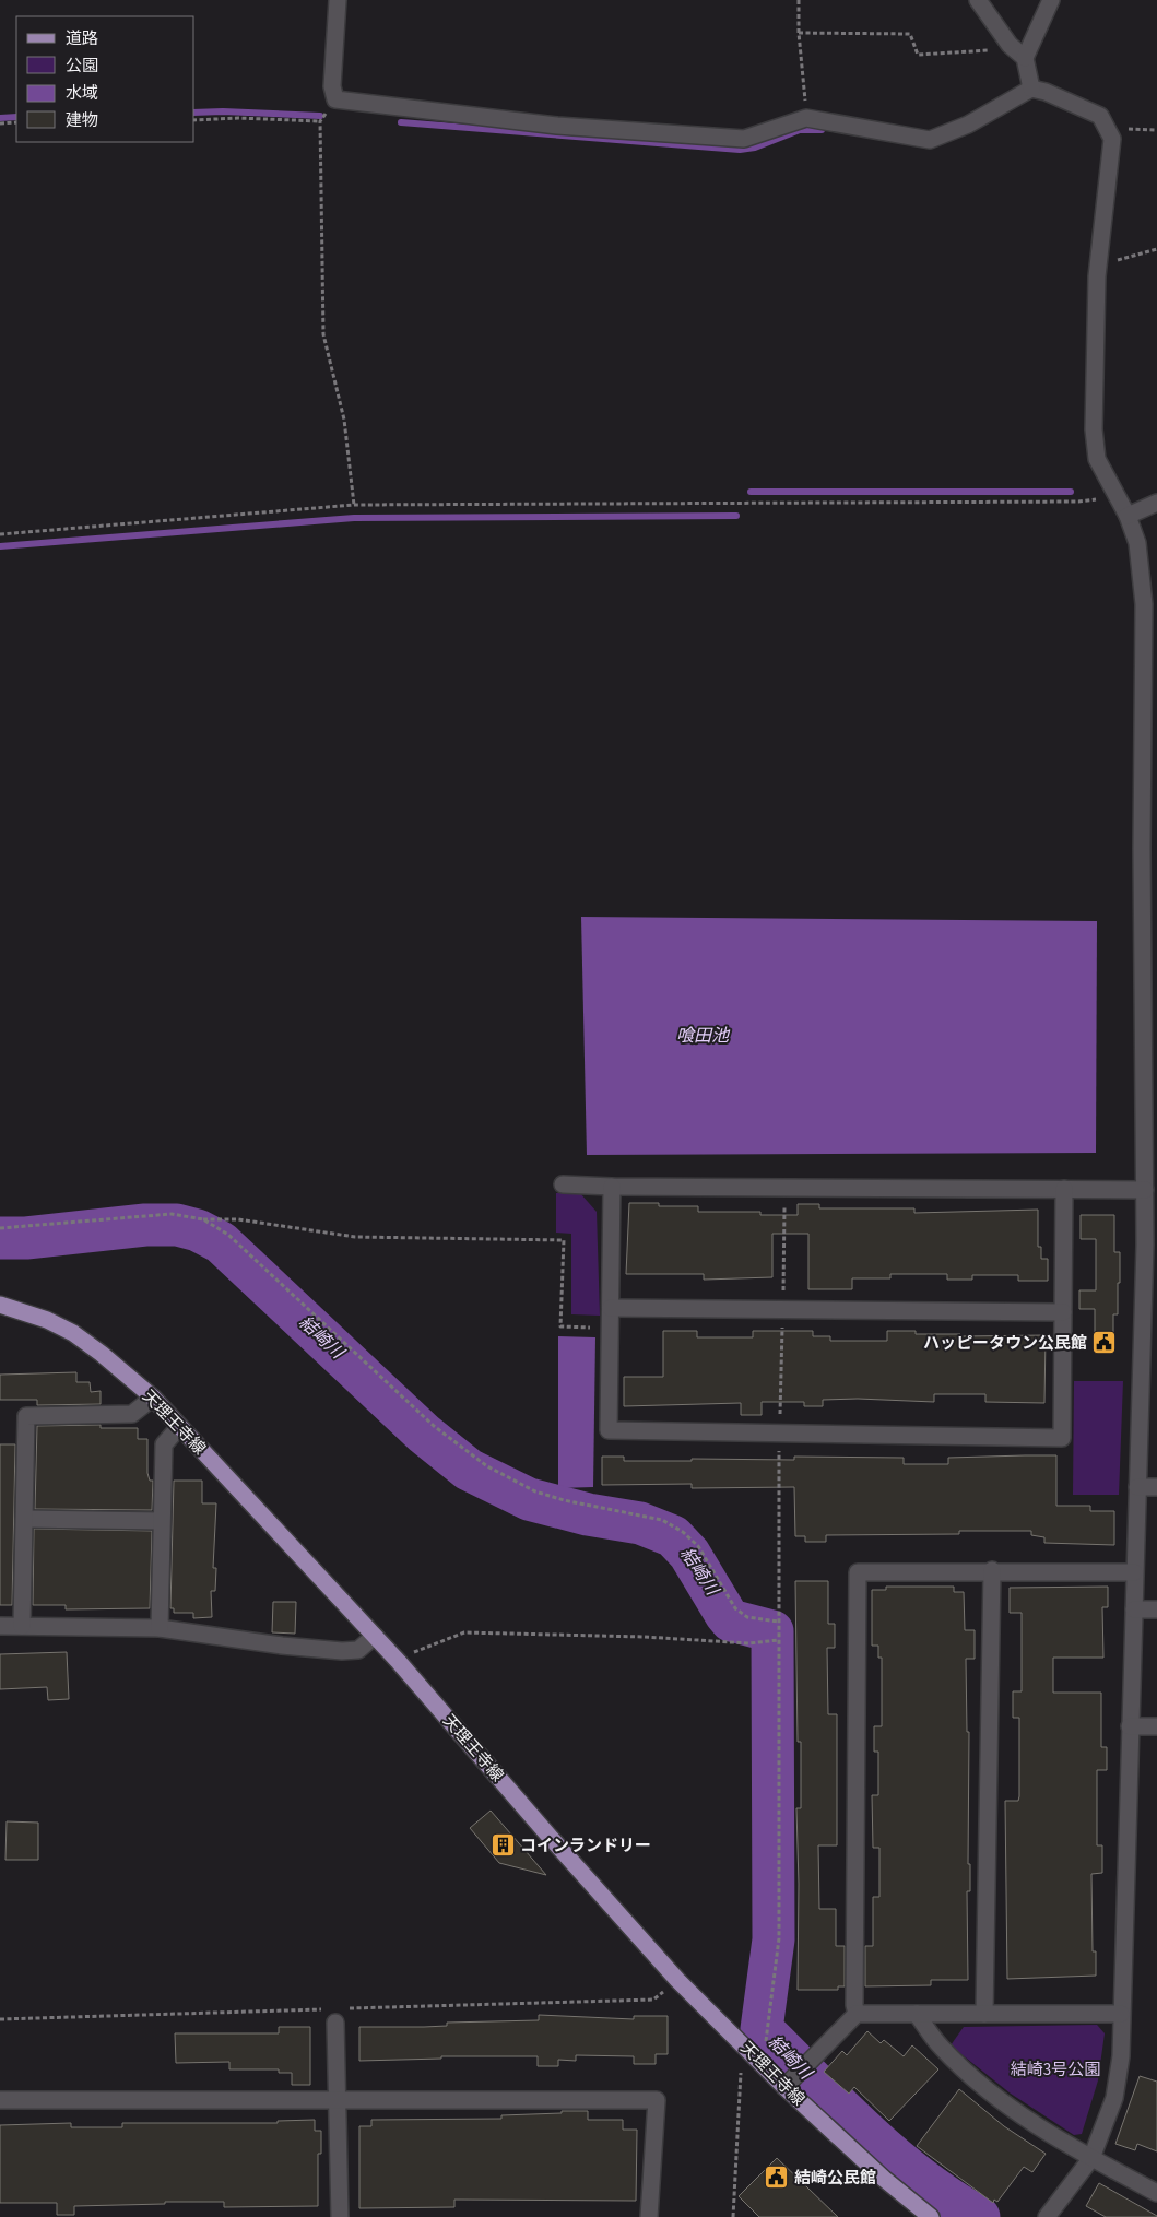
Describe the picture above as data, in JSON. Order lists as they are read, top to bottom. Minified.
{"streets":{"main road":["天理王寺線"]},"water":["喰田池","結崎川"],"parks":["結崎3号公園"],"places":{"public building":["ハッピータウン公民館","結崎公民館"],"building":["コインランドリー"]},"legend":["道路","公園","水域","建物"]}
